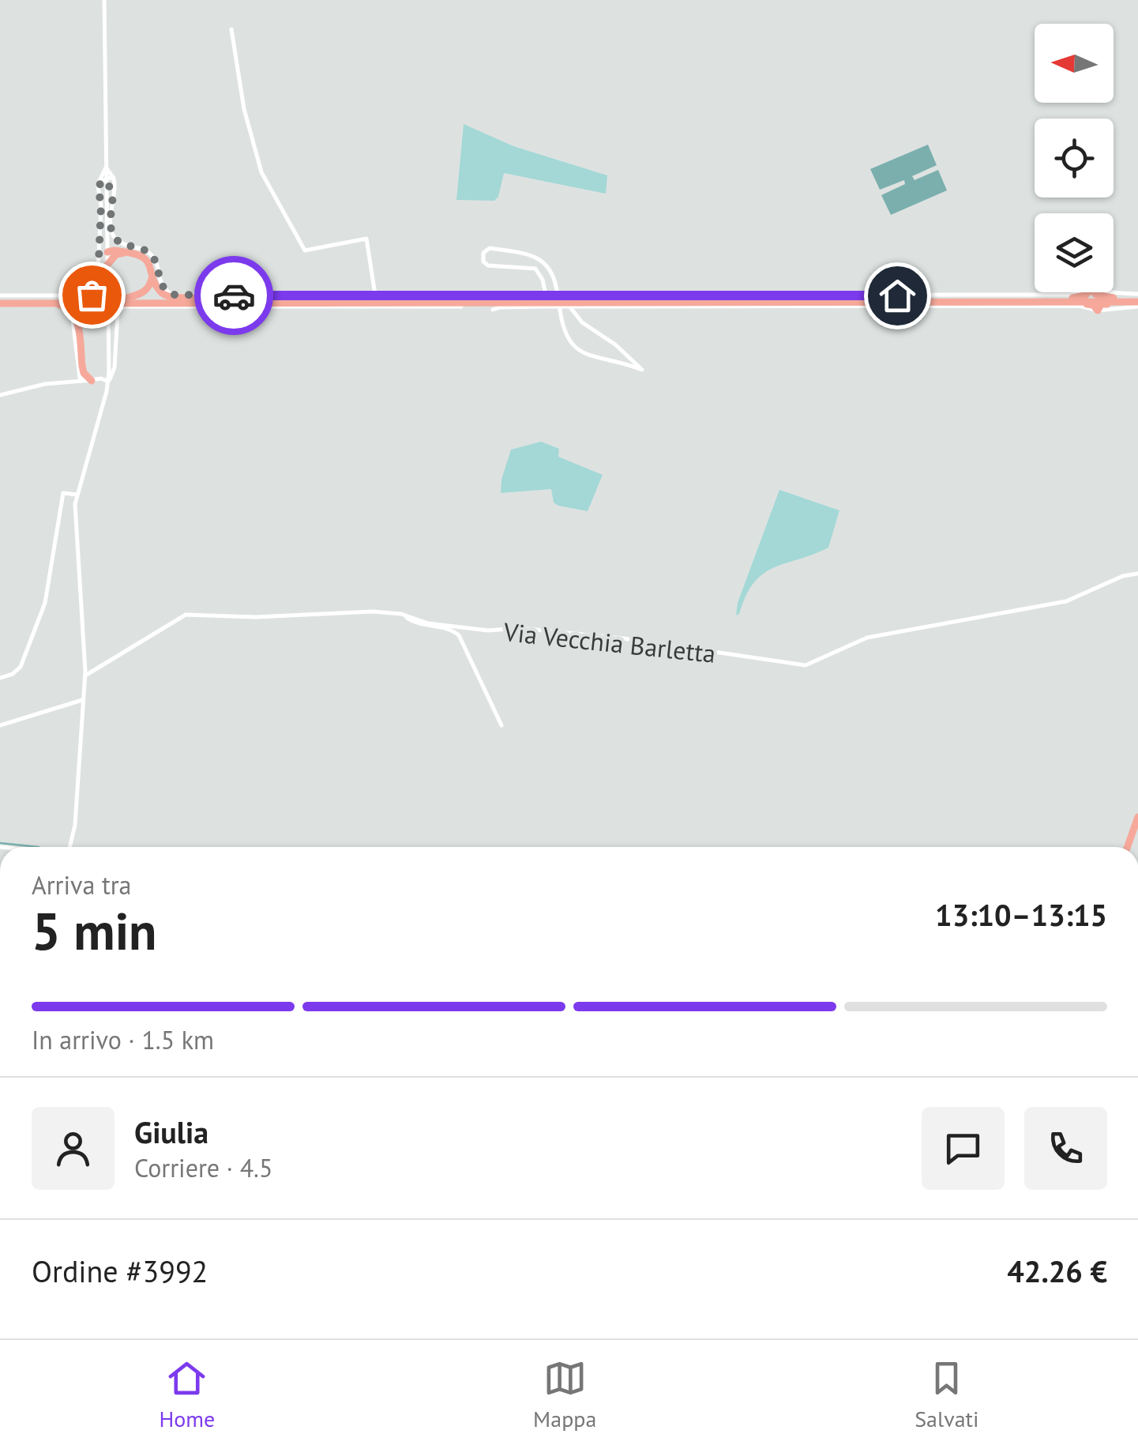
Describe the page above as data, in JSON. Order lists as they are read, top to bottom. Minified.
{"streets":{"street":["Via Vecchia Barletta"]},"north":"left","page":{"heading":["5 min","Arriva tra","13:10–13:15"],"panel":["Giulia","Corriere · 4.5","Ordine #3992","42.26 €"],"bar":"In arrivo · 1.5 km","tabs":["Home","Mappa","Salvati"]}}
